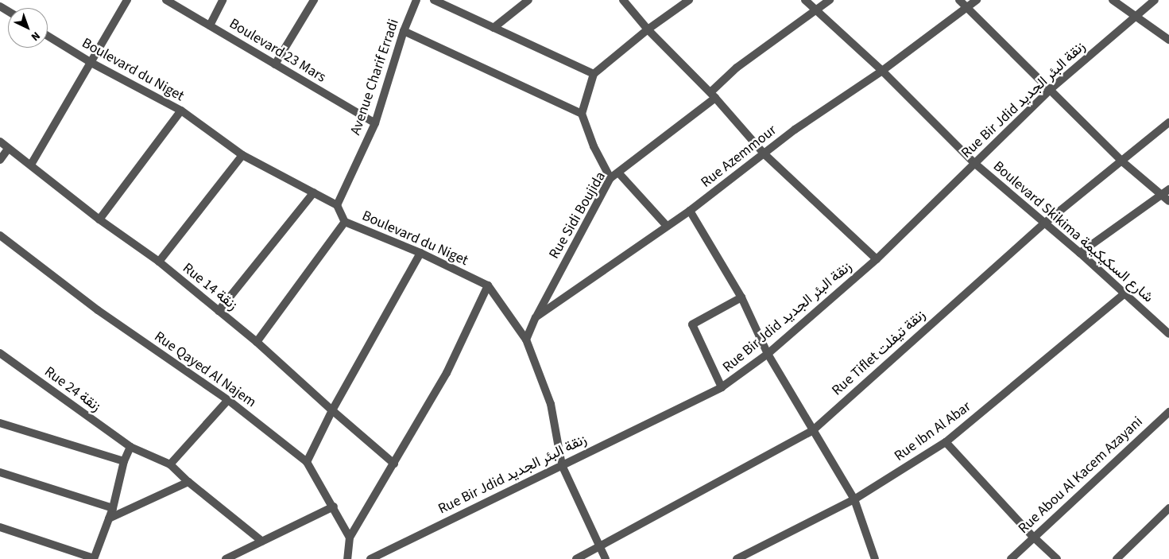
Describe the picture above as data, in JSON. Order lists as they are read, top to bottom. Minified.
{"streets":{"street":["Boulevard 23 Mars","Boulevard du Niget","Avenue Charif Erradi","Rue Bir Jdid زنقة البئر الجديد","Rue Azemmour","Rue Sidi Boujida","Boulevard Skikima شارع السكيكيمة","Rue 14 زنقة","Rue Tiflet زنقة تيفلت","Rue Qayed Al Najem","Rue 24 زنقة","Rue Ibn Al Abar","Rue Abou Al Kacem Azayani"]},"crossings":[["Boulevard 23 Mars","Avenue Charif Erradi"],["Boulevard du Niget","Avenue Charif Erradi"],["Boulevard du Niget","Rue Bir Jdid زنقة البئر الجديد"],["Boulevard du Niget","Rue Tiflet زنقة تيفلت"],["Rue Bir Jdid زنقة البئر الجديد","Boulevard Skikima شارع السكيكيمة"],["Rue Azemmour","Rue Sidi Boujida"],["Rue Azemmour","Boulevard Skikima شارع السكيكيمة"],["Rue Sidi Boujida","Boulevard Skikima شارع السكيكيمة"],["Boulevard Skikima شارع السكيكيمة","Rue Tiflet زنقة تيفلت"],["Boulevard Skikima شارع السكيكيمة","Rue Ibn Al Abar"]],"north":"bottom right"}
